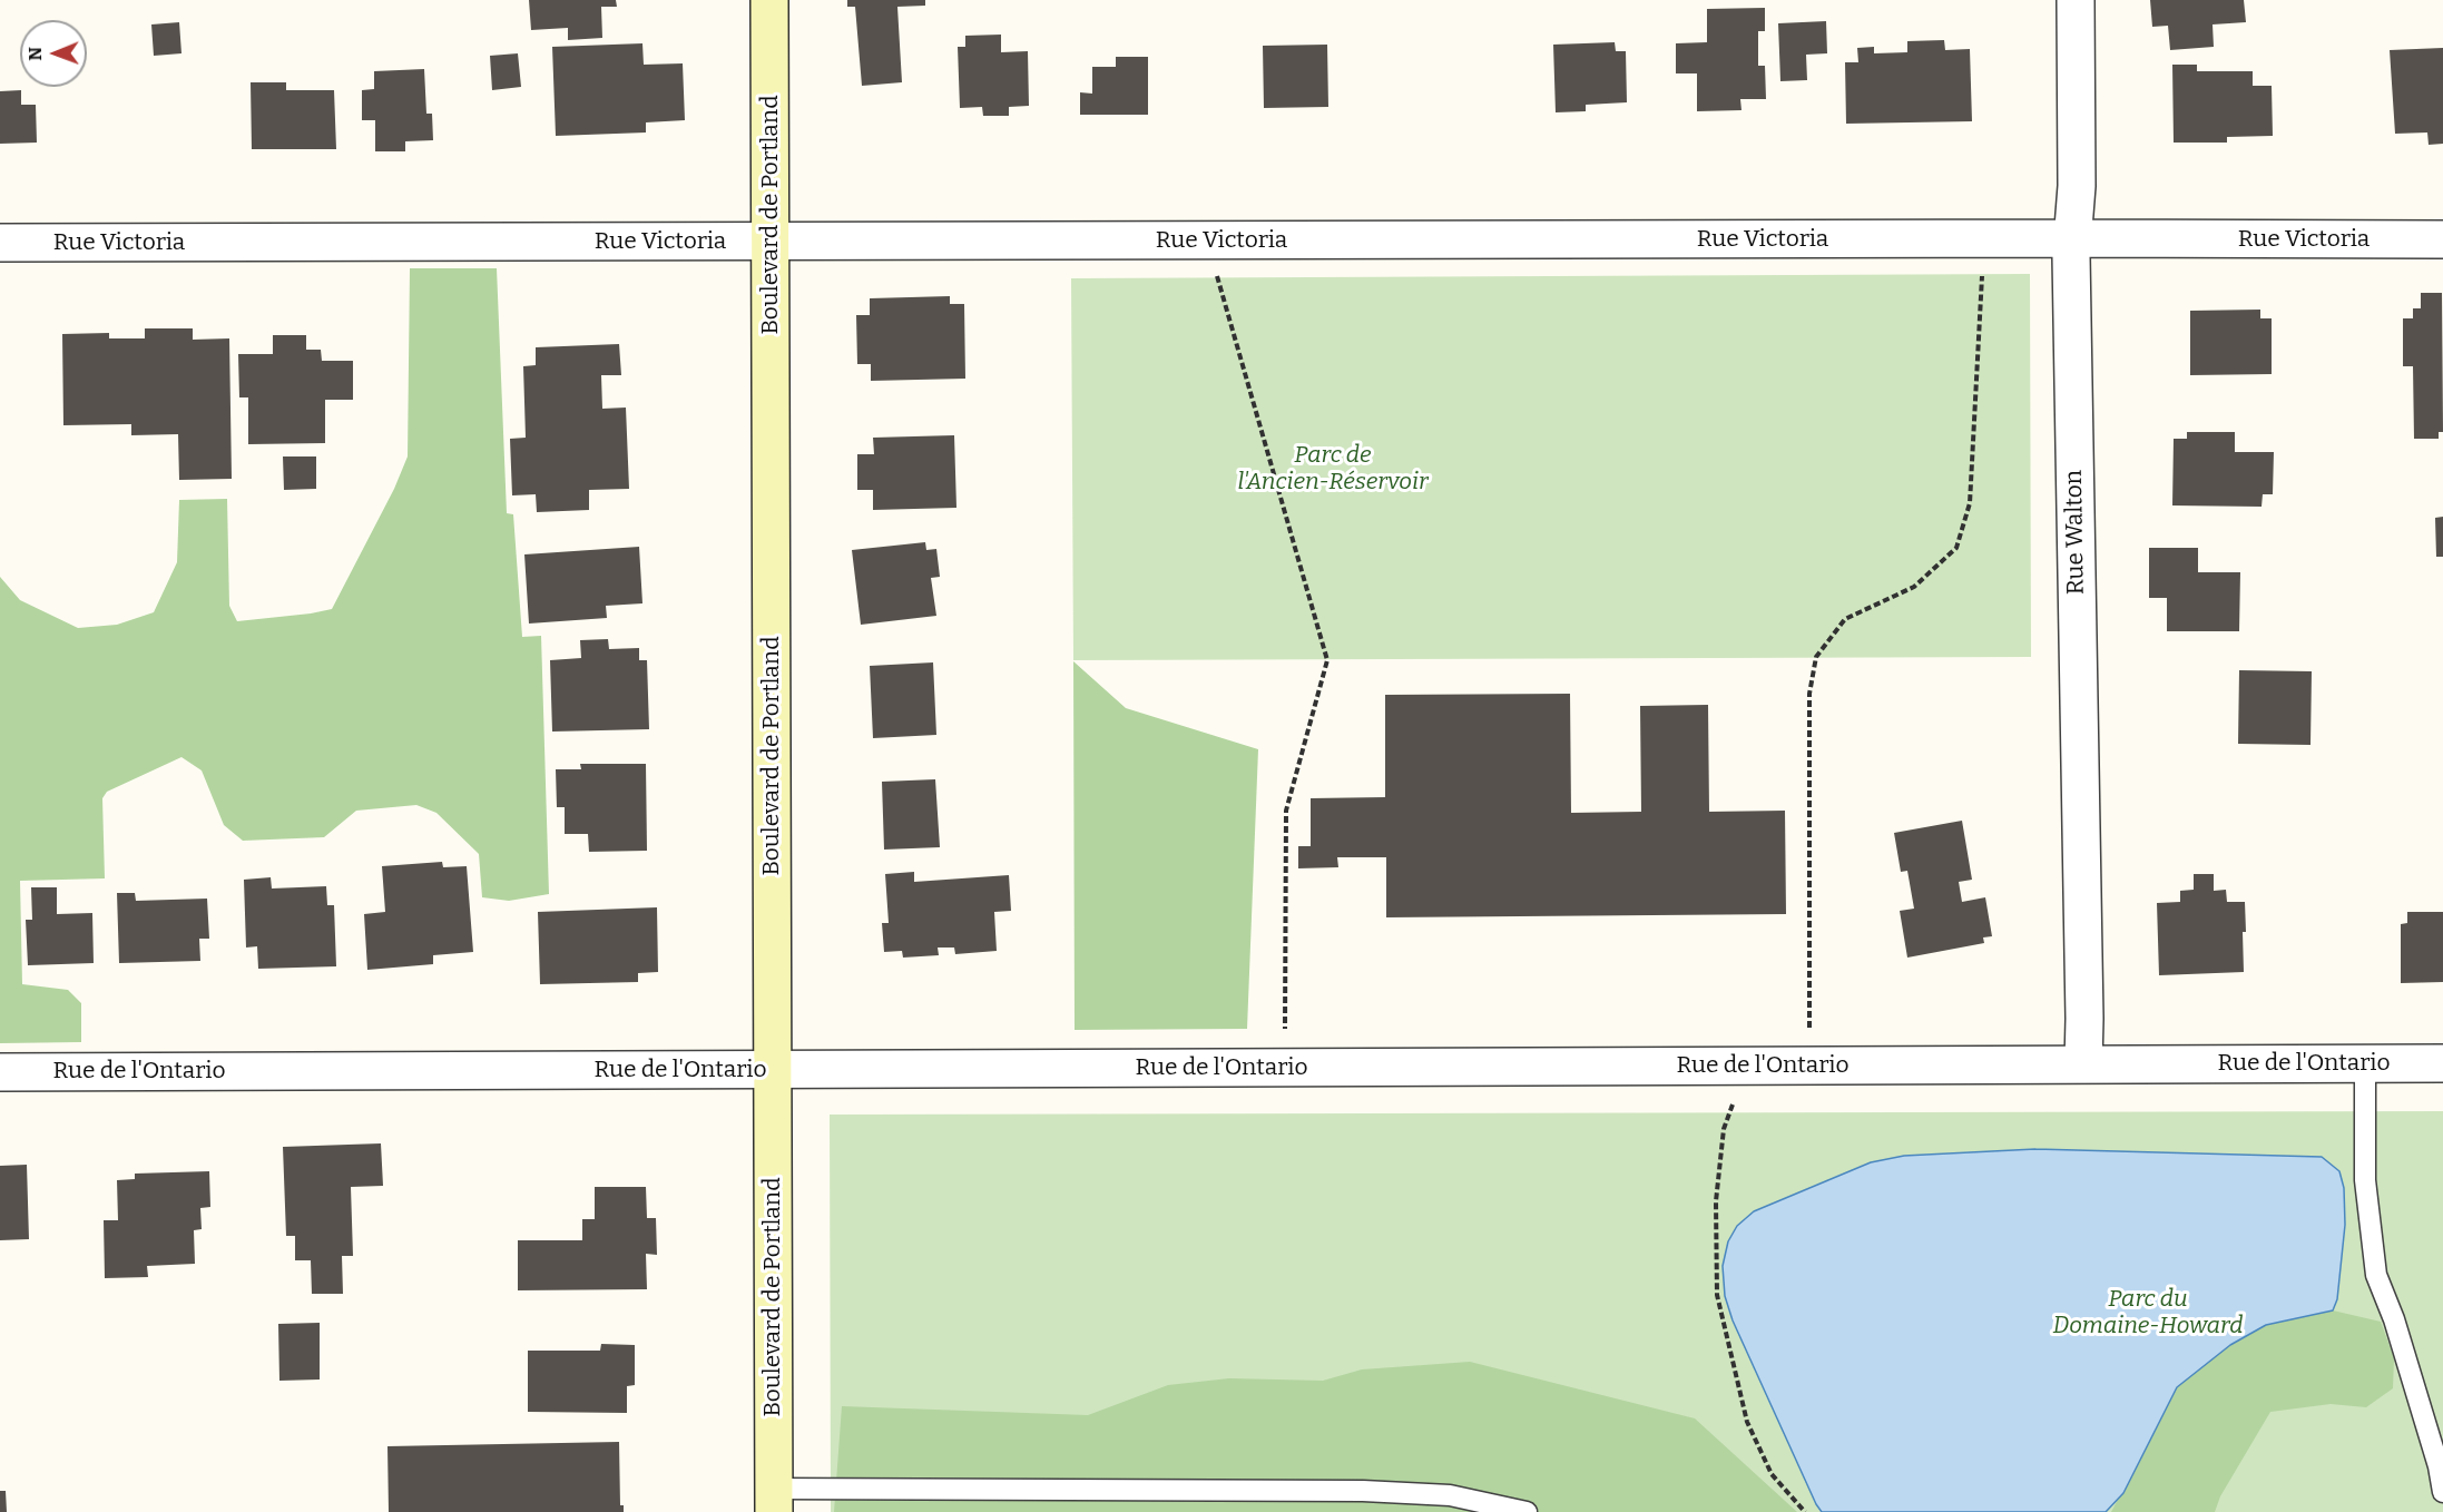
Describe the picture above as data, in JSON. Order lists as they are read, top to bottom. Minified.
{"streets":{"main road":["Boulevard de Portland"],"street":["Rue Victoria","Rue Walton","Rue de l'Ontario"]},"crossings":[["Boulevard de Portland","Rue Victoria"],["Boulevard de Portland","Rue de l'Ontario"],["Rue Victoria","Rue Walton"],["Rue Walton","Rue de l'Ontario"]],"parks":["Parc de l'Ancien-Réservoir","Parc du Domaine-Howard"],"north":"left"}
